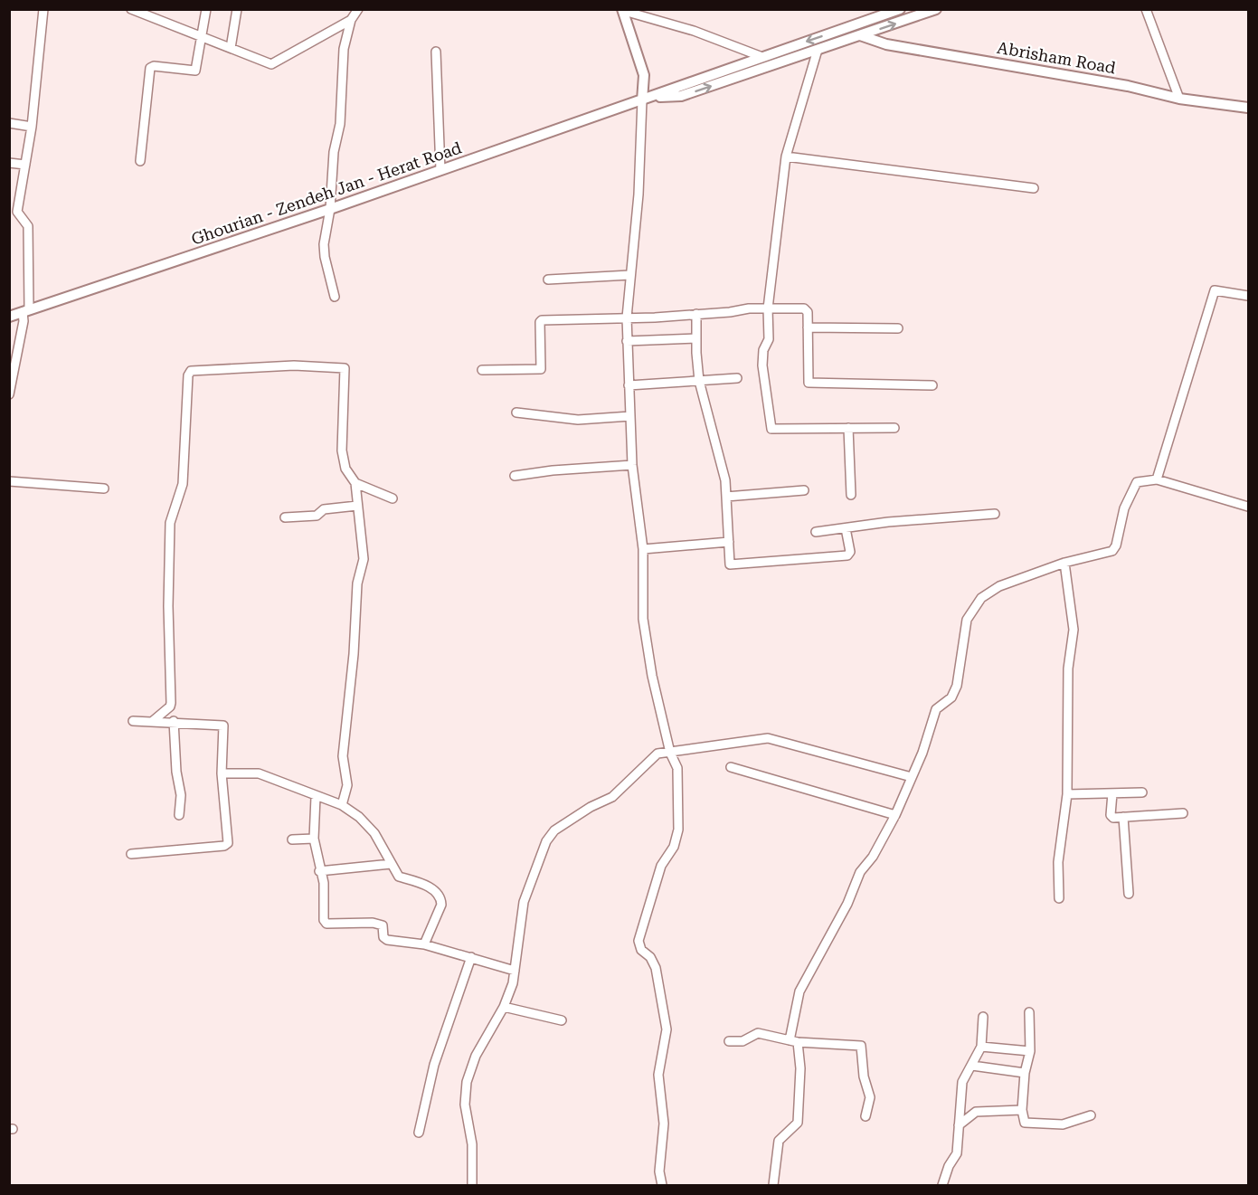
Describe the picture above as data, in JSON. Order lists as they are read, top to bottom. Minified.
{"streets":{"main road":["Abrisham Road","Ghourian - Zendeh Jan - Herat Road"]}}
